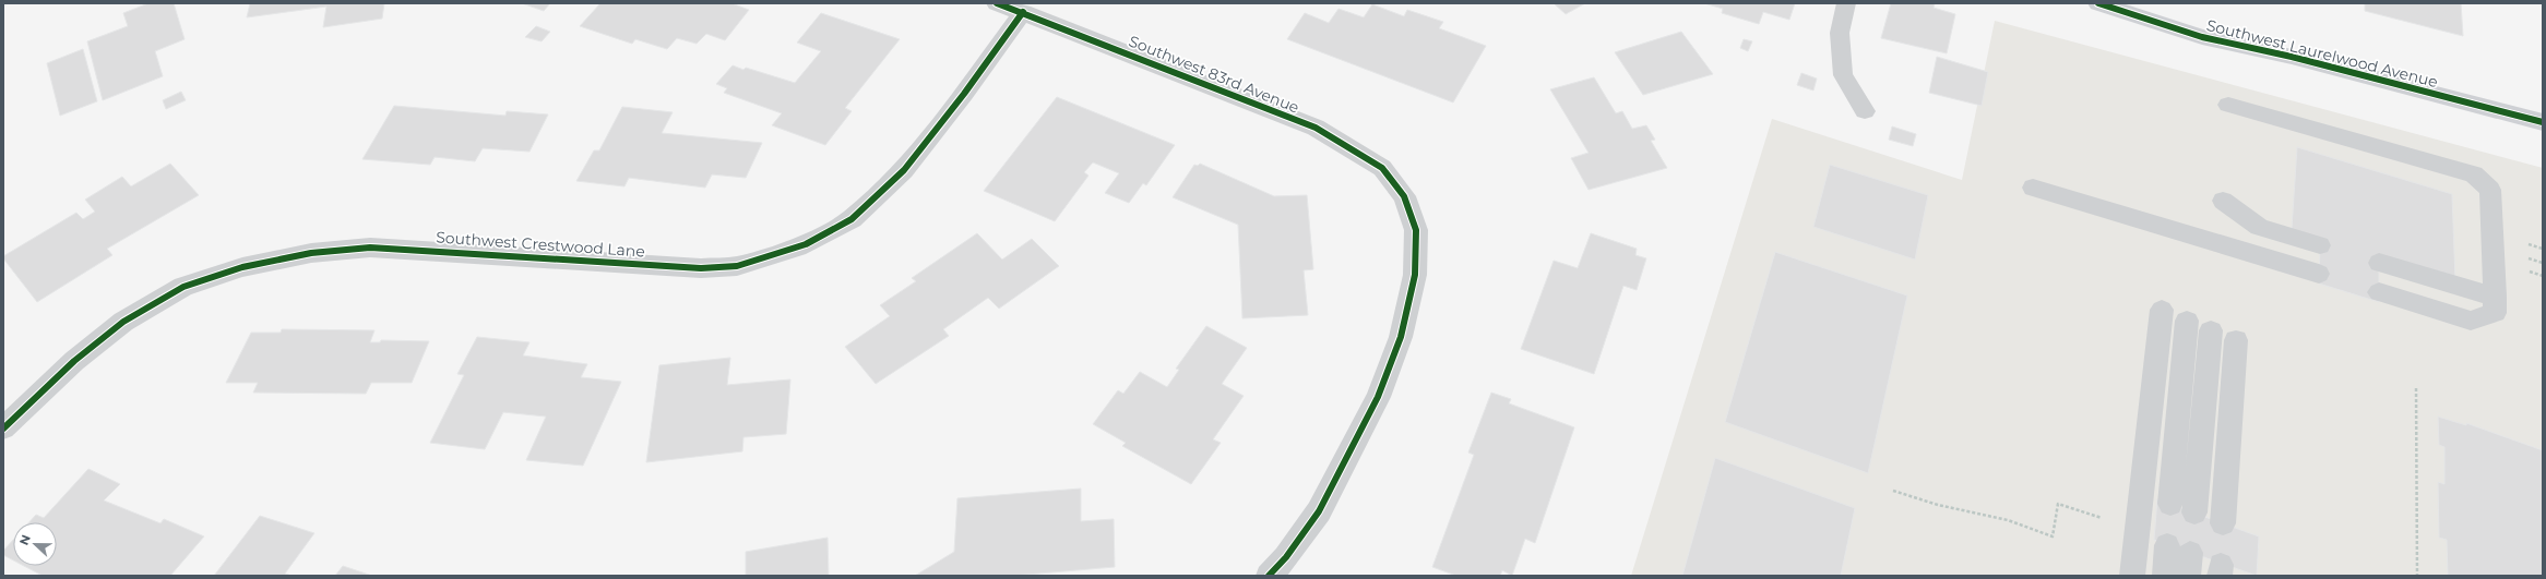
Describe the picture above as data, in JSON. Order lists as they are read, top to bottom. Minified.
{"streets":{"street":["Southwest Laurelwood Avenue","Southwest 83rd Avenue","Southwest Crestwood Lane"]},"crossings":[["Southwest 83rd Avenue","Southwest Crestwood Lane"]],"north":"left"}
